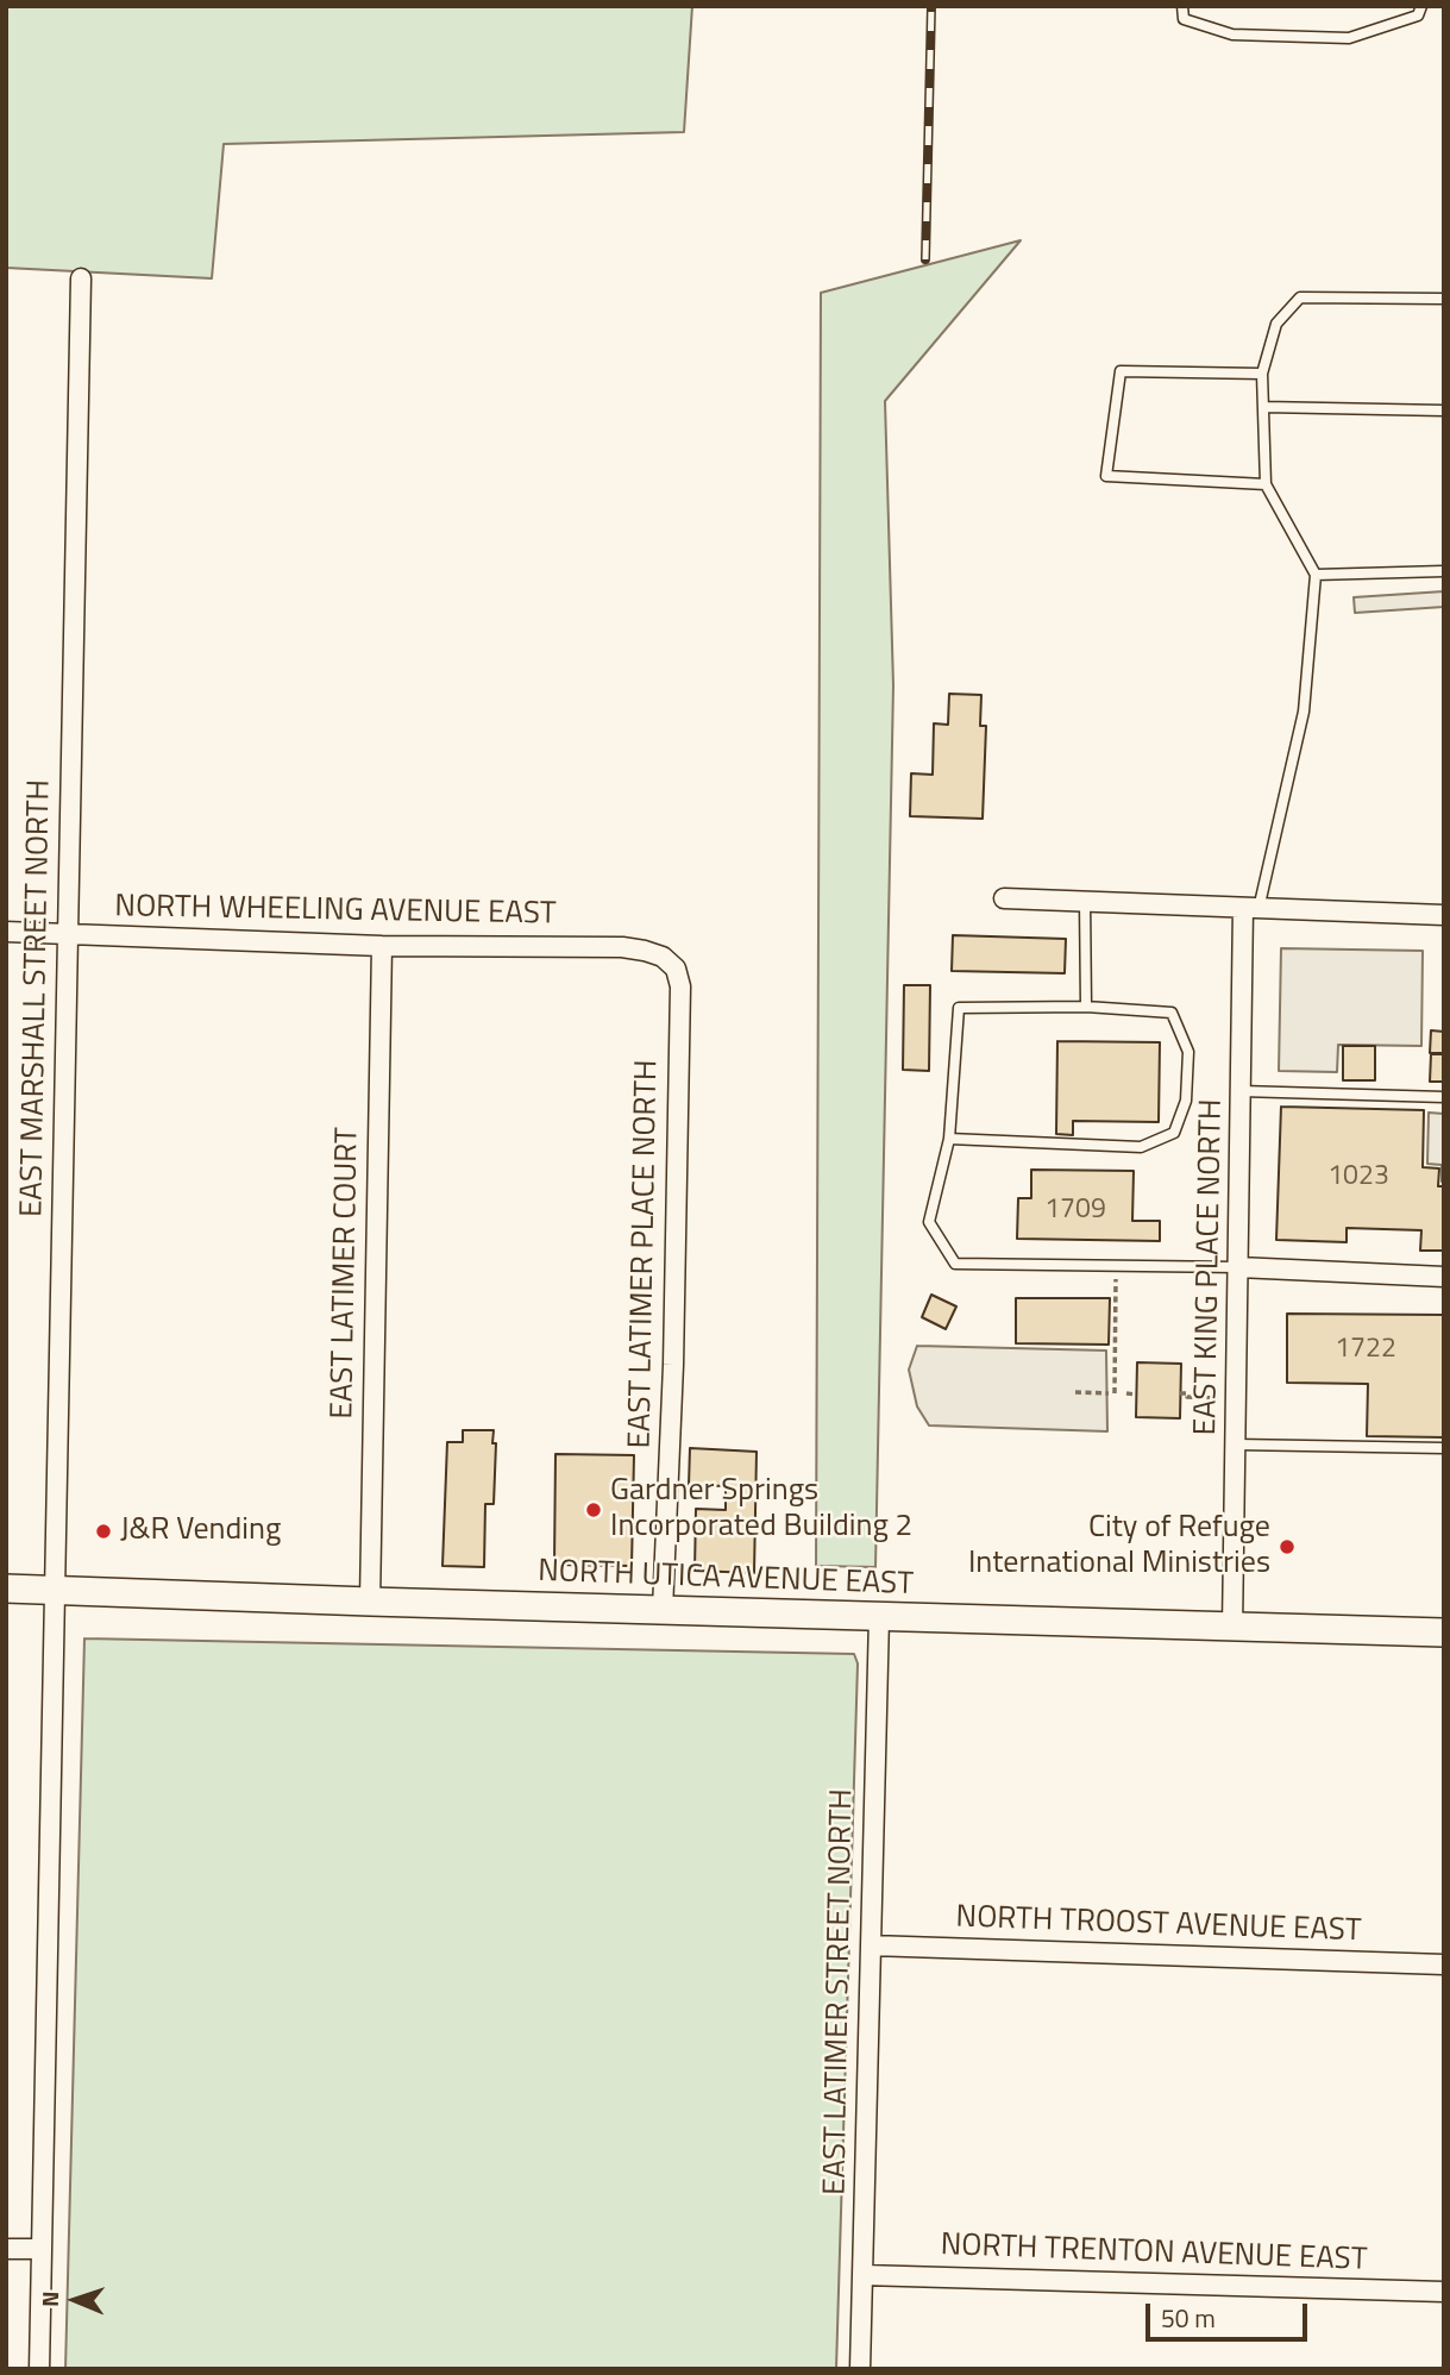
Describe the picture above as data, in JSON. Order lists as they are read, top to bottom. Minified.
{"streets":{"main road":["NORTH UTICA AVENUE EAST"],"street":["NORTH WHEELING AVENUE EAST","EAST MARSHALL STREET NORTH","EAST LATIMER PLACE NORTH","EAST KING PLACE NORTH","EAST LATIMER COURT","NORTH TROOST AVENUE EAST","EAST LATIMER STREET NORTH","NORTH TRENTON AVENUE EAST"]},"crossings":[["NORTH WHEELING AVENUE EAST","EAST MARSHALL STREET NORTH"],["NORTH WHEELING AVENUE EAST","EAST LATIMER PLACE NORTH"],["NORTH WHEELING AVENUE EAST","EAST LATIMER COURT"],["EAST MARSHALL STREET NORTH","NORTH UTICA AVENUE EAST"],["EAST LATIMER PLACE NORTH","NORTH UTICA AVENUE EAST"],["EAST KING PLACE NORTH","NORTH UTICA AVENUE EAST"],["EAST LATIMER COURT","NORTH UTICA AVENUE EAST"],["NORTH UTICA AVENUE EAST","EAST LATIMER STREET NORTH"],["NORTH TROOST AVENUE EAST","EAST LATIMER STREET NORTH"],["EAST LATIMER STREET NORTH","NORTH TRENTON AVENUE EAST"]],"places":["Gardner Springs Incorporated Building 2","J&R Vending","City of Refuge International Ministries"],"house_numbers":["1023","1709","1722"],"scale_bar":"50 m","north":"left"}
